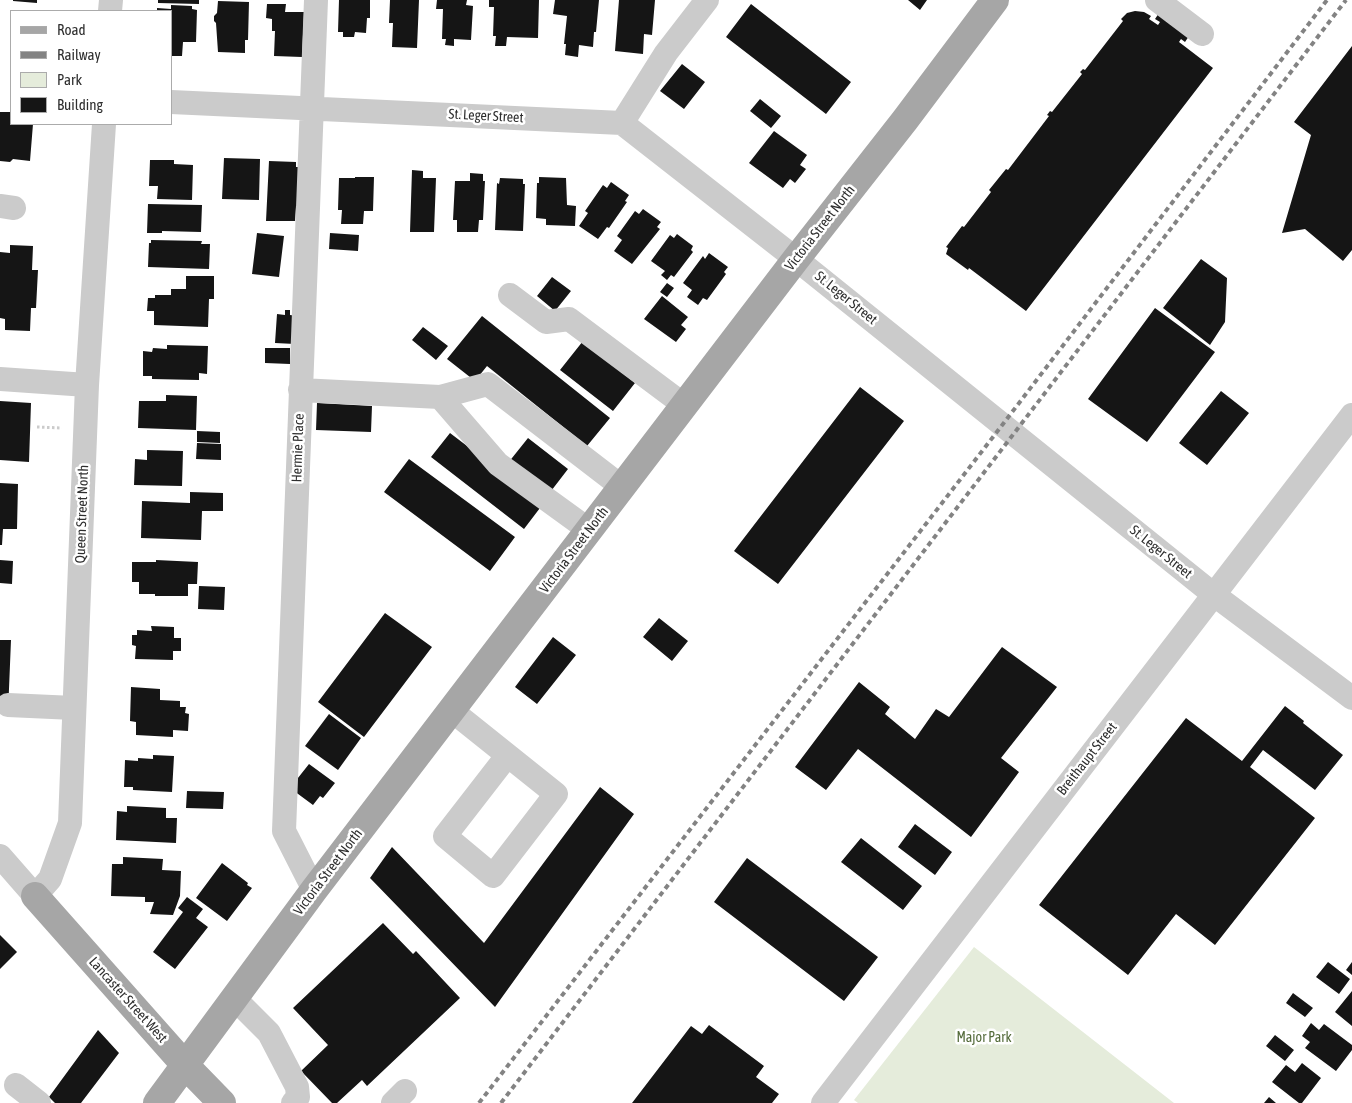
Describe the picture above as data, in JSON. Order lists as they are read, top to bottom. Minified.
{"streets":{"main road":["Victoria Street North","Lancaster Street West"],"street":["St. Leger Street","Hermie Place","Queen Street North","Breithaupt Street"]},"crossings":[["St. Leger Street","Victoria Street North"],["St. Leger Street","Hermie Place"],["St. Leger Street","Breithaupt Street"],["Victoria Street North","Hermie Place"],["Victoria Street North","Lancaster Street West"],["Queen Street North","Lancaster Street West"]],"parks":["Major Park"],"legend":["Road","Railway","Park","Building"]}
